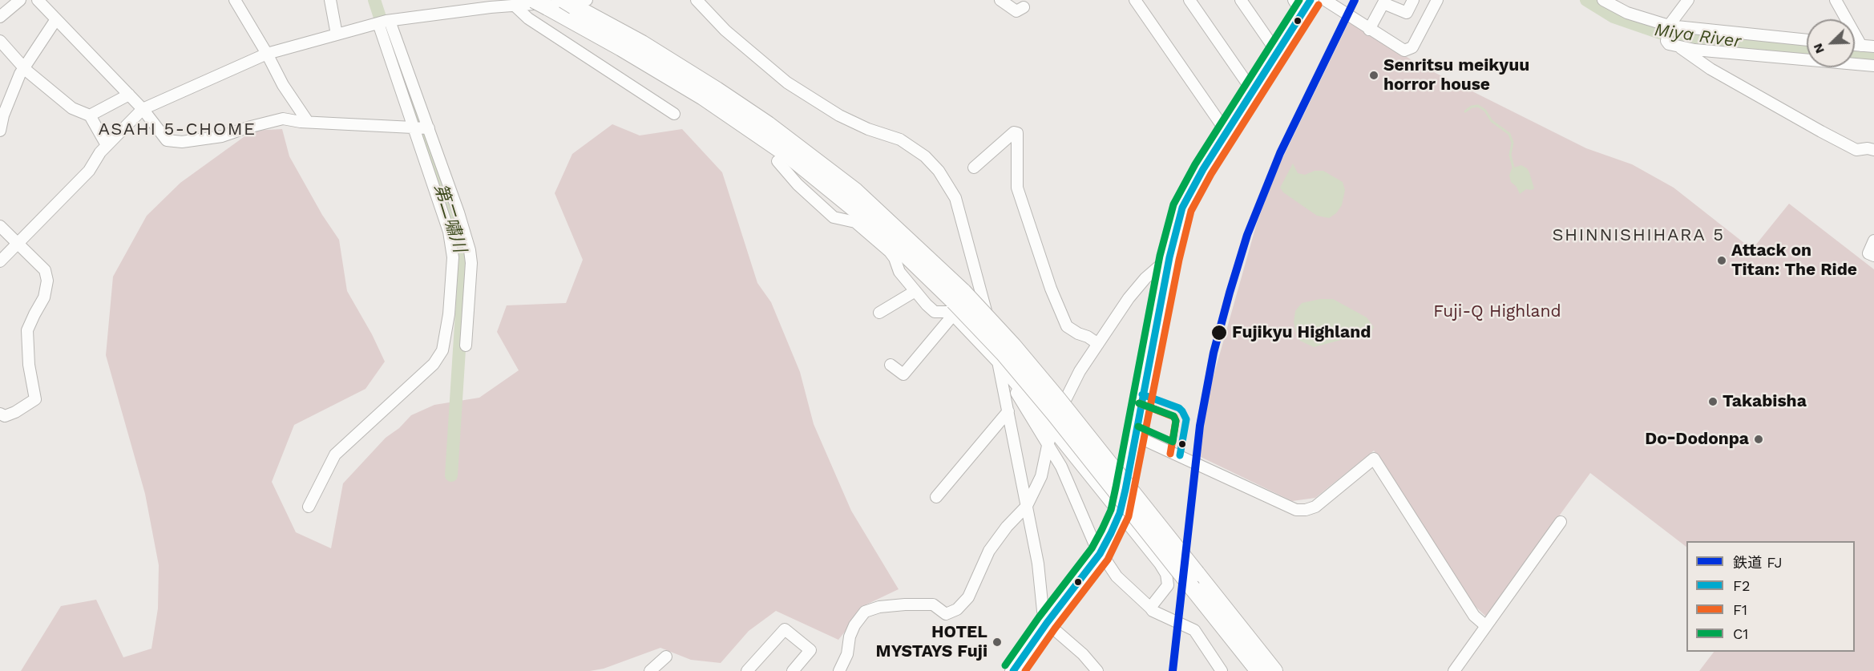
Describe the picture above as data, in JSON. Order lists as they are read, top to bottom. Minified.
{"districts":["ASAHI 5-CHOME","SHINNISHIHARA 5"],"water":["Miya River","第二嘯川"],"parks":["Fuji-Q Highland"],"places":["Senritsu meikyuu horror house","Attack on Titan: The Ride","Fujikyu Highland","Takabisha","DoｰDodonpa","HOTEL MYSTAYS Fuji"],"lines":["rail line FJ","transit line F2","transit line C1","transit line F1"],"legend":["鉄道 FJ","F2","F1","C1"],"north":"bottom left"}
